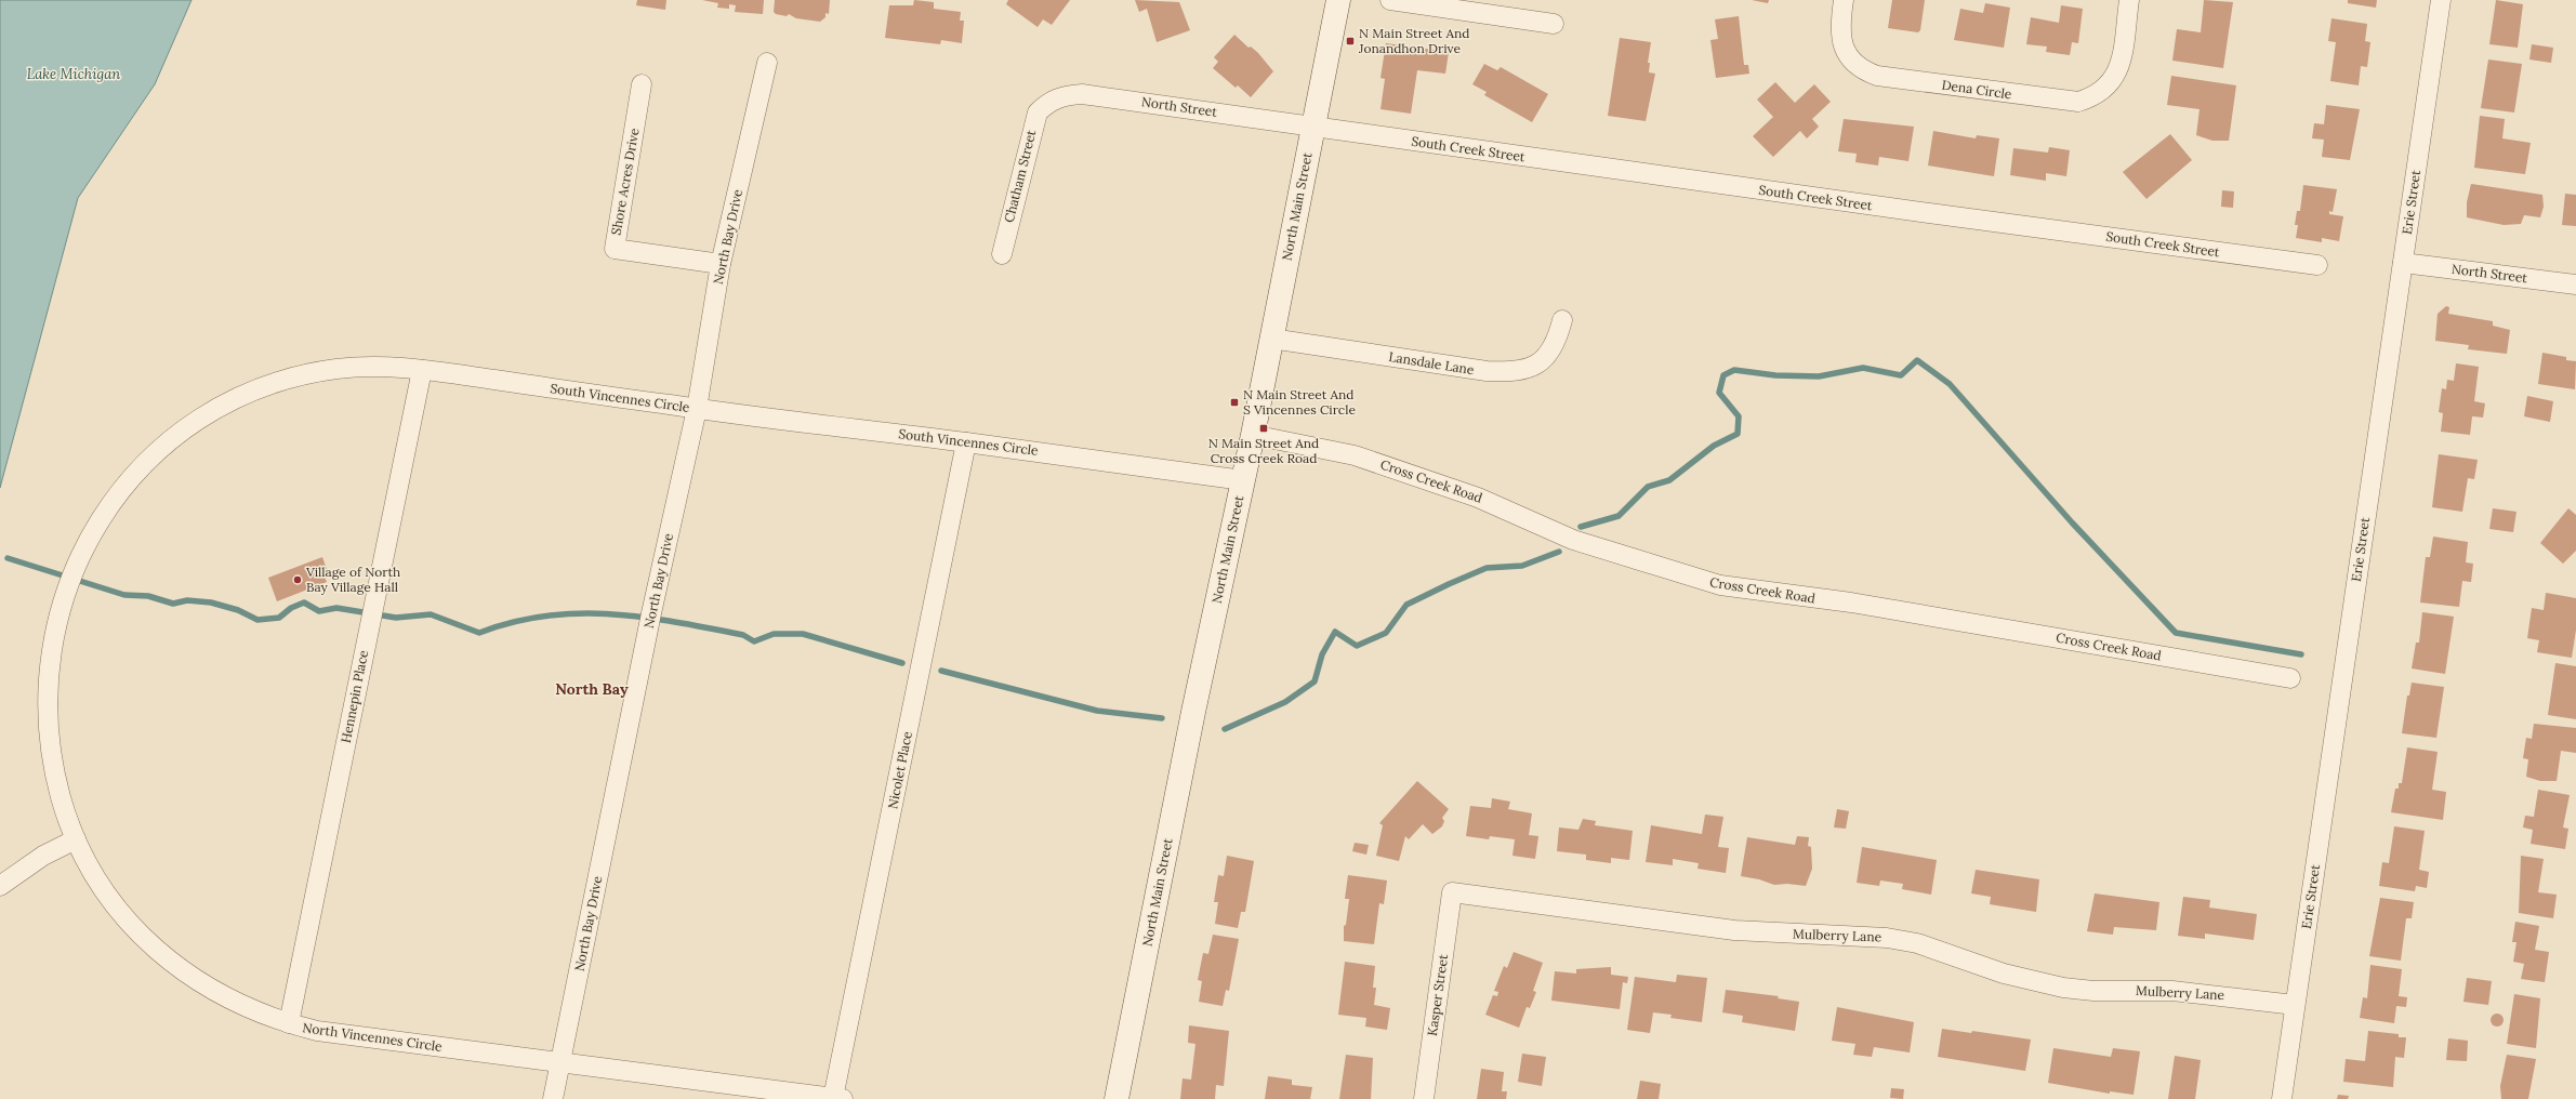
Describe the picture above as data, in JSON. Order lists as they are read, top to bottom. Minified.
{"streets":{"main road":["North Main Street"],"street":["Dena Circle","North Street","South Creek Street","Chatham Street","Shore Acres Drive","Erie Street","North Bay Drive","Lansdale Lane","South Vincennes Circle","Cross Creek Road","Hennepin Place","Nicolet Place","Mulberry Lane","Kasper Street","North Vincennes Circle"]},"crossings":[["North Street","South Creek Street"],["North Street","Chatham Street"],["North Street","Erie Street"],["North Street","North Main Street"],["South Creek Street","North Main Street"],["Shore Acres Drive","North Bay Drive"],["Erie Street","Mulberry Lane"],["North Main Street","Lansdale Lane"],["North Main Street","South Vincennes Circle"],["North Main Street","Cross Creek Road"],["North Bay Drive","South Vincennes Circle"],["North Bay Drive","North Vincennes Circle"],["South Vincennes Circle","Hennepin Place"],["South Vincennes Circle","Nicolet Place"],["South Vincennes Circle","North Vincennes Circle"],["Hennepin Place","North Vincennes Circle"],["Nicolet Place","North Vincennes Circle"],["Mulberry Lane","Kasper Street"]],"districts":["North Bay"],"water":["Lake Michigan"],"places":{"transit":["N Main Street And Jonandhon Drive","N Main Street And S Vincennes Circle","N Main Street And Cross Creek Road"],"other":["Village of North Bay Village Hall"]}}
